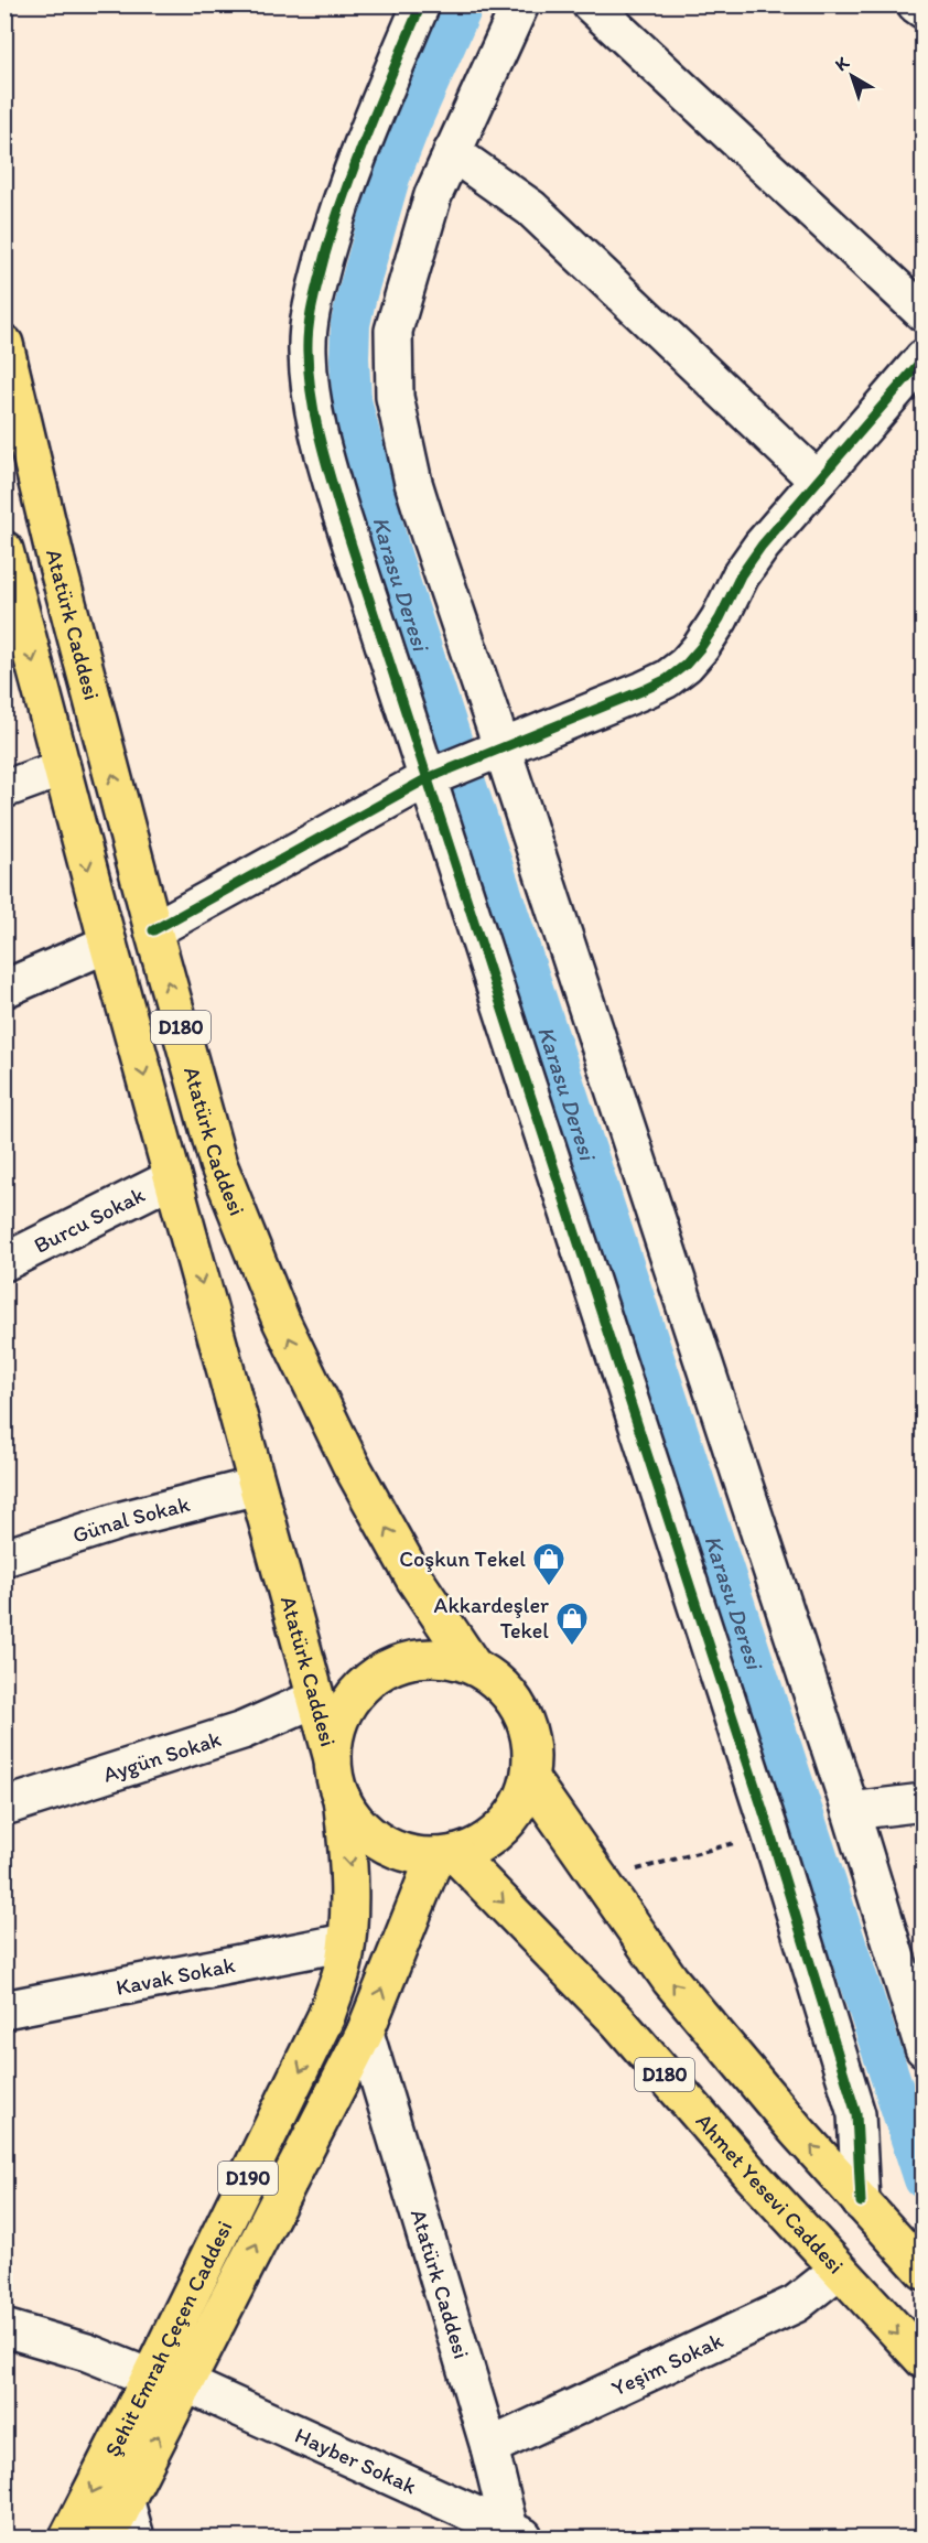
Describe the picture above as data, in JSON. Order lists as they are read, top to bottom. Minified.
{"streets":{"highway":["Atatürk Caddesi","D180","D190","Ahmet Yesevi Caddesi","Şehit Emrah Çeçen Caddesi"],"street":["Burcu Sokak","Günal Sokak","Aygün Sokak","Kavak Sokak","Yeşim Sokak","Hayber Sokak"]},"crossings":[["Atatürk Caddesi","D180"],["Atatürk Caddesi","Burcu Sokak"],["Atatürk Caddesi","Günal Sokak"],["Atatürk Caddesi","Aygün Sokak"],["Atatürk Caddesi","Ahmet Yesevi Caddesi"],["Atatürk Caddesi","Şehit Emrah Çeçen Caddesi"],["Atatürk Caddesi","Yeşim Sokak"],["Atatürk Caddesi","Hayber Sokak"],["D180","Ahmet Yesevi Caddesi"],["D180","Şehit Emrah Çeçen Caddesi"],["Kavak Sokak","Şehit Emrah Çeçen Caddesi"],["Ahmet Yesevi Caddesi","Şehit Emrah Çeçen Caddesi"],["Ahmet Yesevi Caddesi","Yeşim Sokak"],["Şehit Emrah Çeçen Caddesi","Hayber Sokak"]],"water":["Karasu Deresi"],"places":{"shop":["Coşkun Tekel","Akkardeşler Tekel"]},"north":"top left"}
